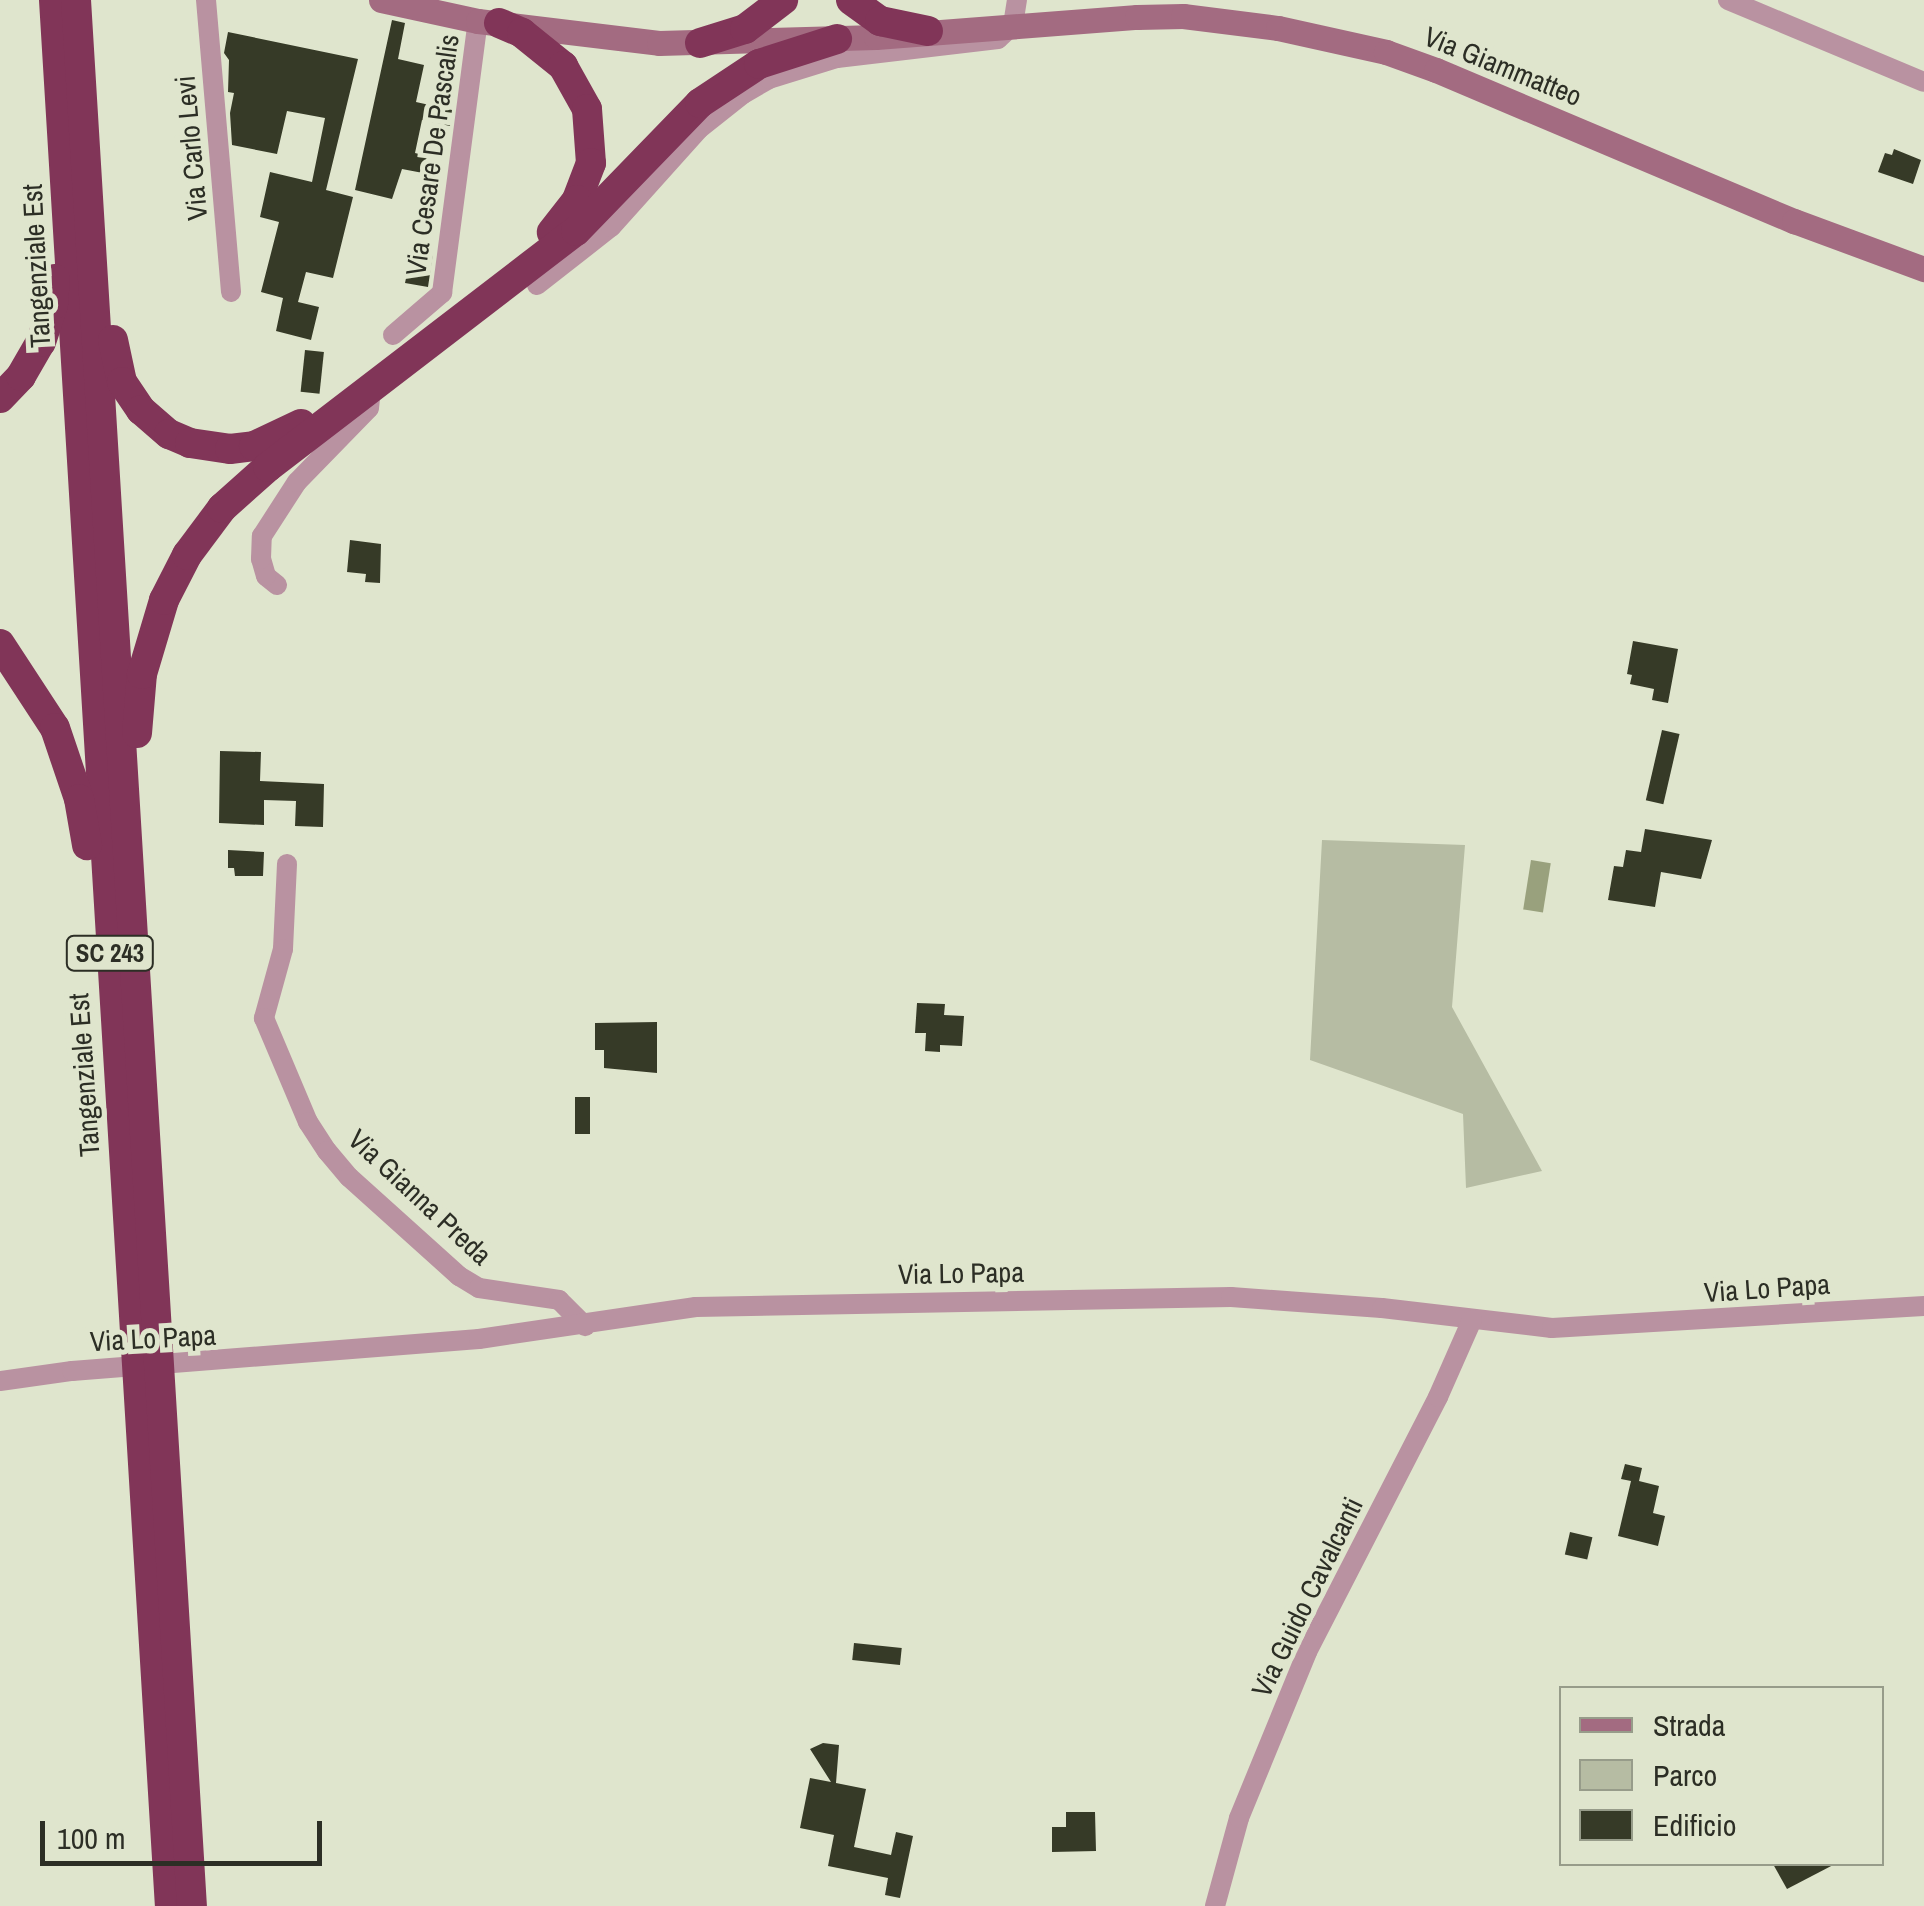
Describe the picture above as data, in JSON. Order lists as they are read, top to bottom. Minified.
{"streets":{"highway":["Tangenziale Est","SC 243"],"street":["Via Giammatteo","Via Carlo Levi","Via Cesare De Pascalis","Via Gianna Preda","Via Lo Papa","Via Guido Cavalcanti"]},"crossings":[["Via Giammatteo","Via Cesare De Pascalis"],["Via Gianna Preda","Via Lo Papa"],["Via Lo Papa","Via Guido Cavalcanti"]],"legend":["Strada","Parco","Edificio"],"scale_bar":"100 m"}
